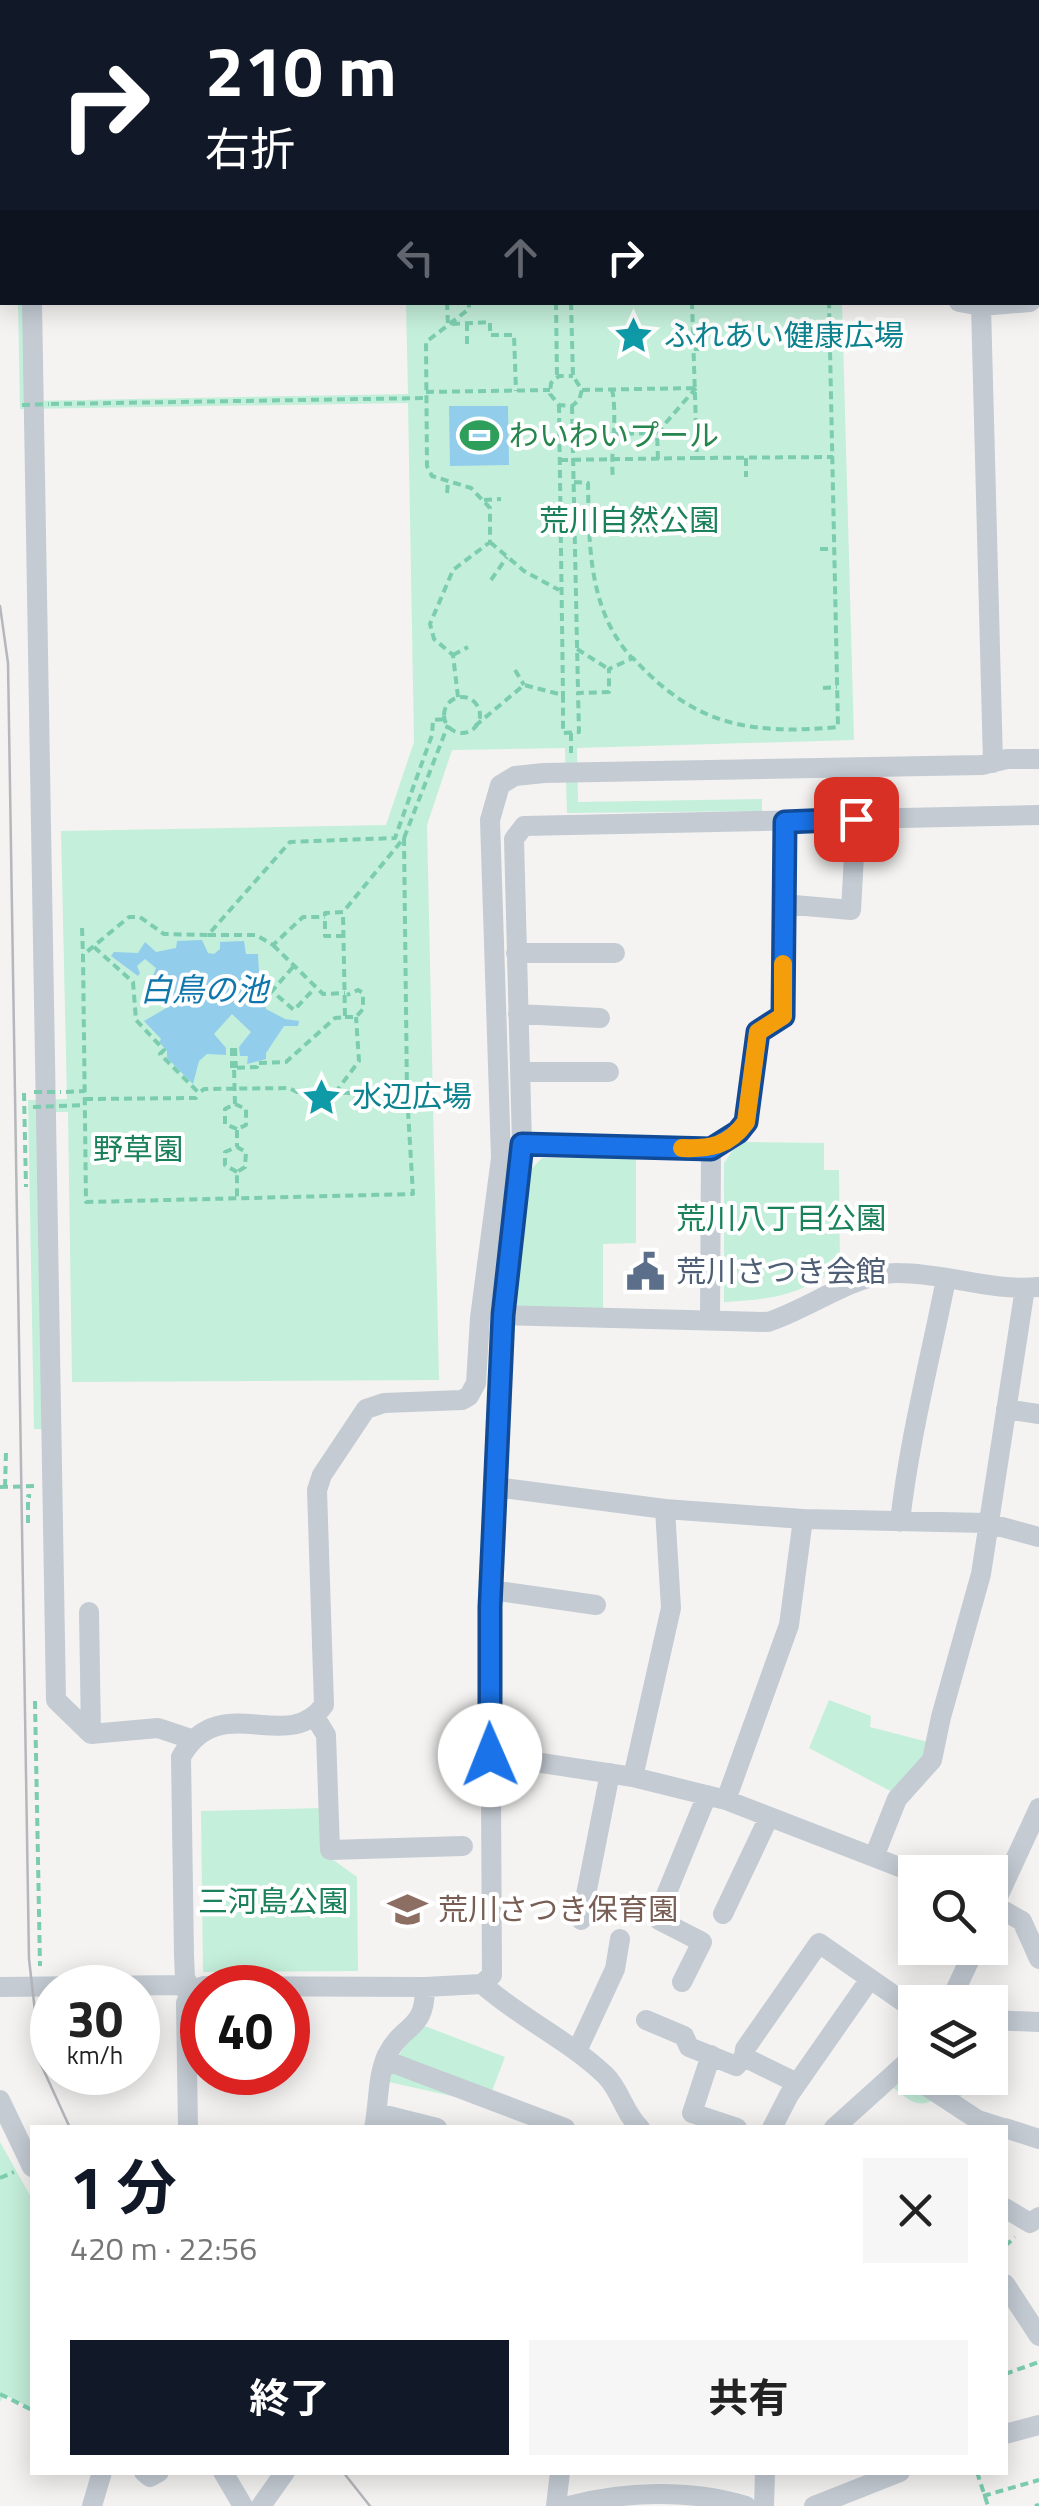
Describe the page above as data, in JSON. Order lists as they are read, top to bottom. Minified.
{"water":["白鳥の池"],"parks":["荒川自然公園","野草園","荒川八丁目公園","三河島公園"],"places":{"place":["ふれあい健康広場","水辺広場"],"sports":["わいわいプール"],"public building":["荒川さつき会館"],"school or university":["荒川さつき保育園"]},"page":{"turn":["210 m","右折"],"speed":"30 km/h","limit":"40","heading":["1 分","420 m · 22:56"],"buttons":["終了","共有"]}}
